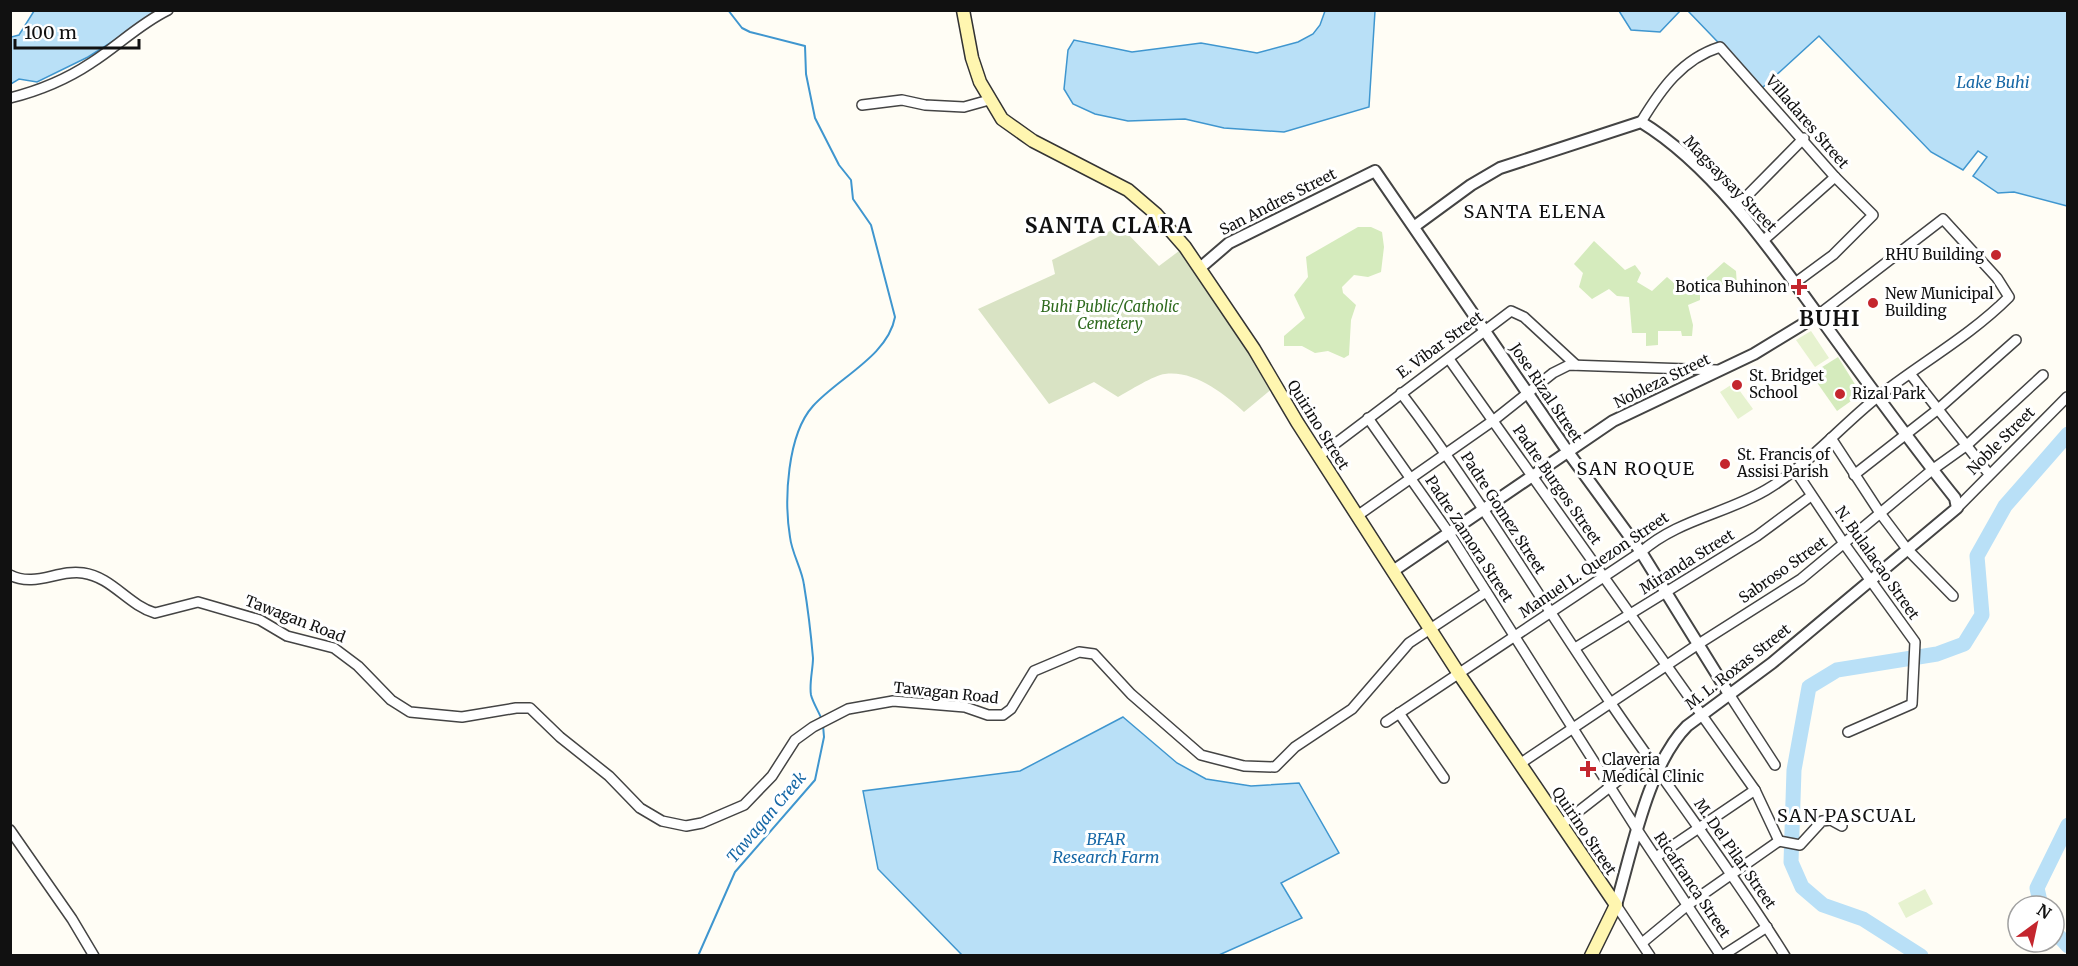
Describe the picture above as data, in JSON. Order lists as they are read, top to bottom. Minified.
{"streets":{"main road":["Quirino Street"],"street":["Villadares Street","Magsaysay Street","San Andres Street","E. Vibar Street","Nobleza Street","Jose Rizal Street","Noble Street","Padre Burgos Street","Padre Gomez Street","Padre Zamora Street","Miranda Street","N. Bulalacao Street","Manuel L. Quezon Street","Sabroso Street","Tawagan Road","M. L. Roxas Street","M. Del Pilar Street","Ricafranca Street"]},"crossings":[["Villadares Street","Magsaysay Street"],["Magsaysay Street","Nobleza Street"],["Magsaysay Street","Noble Street"],["Magsaysay Street","Manuel L. Quezon Street"],["Magsaysay Street","Sabroso Street"],["Magsaysay Street","M. L. Roxas Street"],["San Andres Street","Jose Rizal Street"],["San Andres Street","Quirino Street"],["E. Vibar Street","Jose Rizal Street"],["E. Vibar Street","Quirino Street"],["E. Vibar Street","Padre Burgos Street"],["E. Vibar Street","Padre Gomez Street"],["E. Vibar Street","Padre Zamora Street"],["Nobleza Street","Jose Rizal Street"],["Nobleza Street","Quirino Street"],["Nobleza Street","Padre Burgos Street"],["Nobleza Street","Padre Gomez Street"],["Nobleza Street","Padre Zamora Street"],["Nobleza Street","Manuel L. Quezon Street"],["Jose Rizal Street","Miranda Street"],["Jose Rizal Street","Manuel L. Quezon Street"],["Jose Rizal Street","Sabroso Street"],["Jose Rizal Street","M. L. Roxas Street"],["Quirino Street","Manuel L. Quezon Street"],["Quirino Street","Sabroso Street"],["Quirino Street","Tawagan Road"],["Quirino Street","M. L. Roxas Street"],["Noble Street","M. L. Roxas Street"],["Padre Burgos Street","Miranda Street"],["Padre Burgos Street","Manuel L. Quezon Street"],["Padre Burgos Street","Sabroso Street"],["Padre Burgos Street","M. L. Roxas Street"],["Padre Gomez Street","Miranda Street"],["Padre Gomez Street","Manuel L. Quezon Street"],["Padre Gomez Street","Sabroso Street"],["Padre Gomez Street","M. L. Roxas Street"],["Padre Gomez Street","M. Del Pilar Street"],["Padre Zamora Street","Manuel L. Quezon Street"],["Padre Zamora Street","Sabroso Street"],["Padre Zamora Street","Tawagan Road"],["Padre Zamora Street","M. L. Roxas Street"],["Padre Zamora Street","Ricafranca Street"],["Miranda Street","N. Bulalacao Street"],["N. Bulalacao Street","Manuel L. Quezon Street"],["N. Bulalacao Street","Sabroso Street"],["N. Bulalacao Street","M. L. Roxas Street"],["M. L. Roxas Street","M. Del Pilar Street"],["M. L. Roxas Street","Ricafranca Street"]],"districts":["SANTA ELENA","SANTA CLARA","BUHI","SAN ROQUE","SAN PASCUAL"],"water":["Lake Buhi","Tawagan Creek","BFAR Research Farm"],"parks":["Buhi Public/Catholic Cemetery"],"places":{"other":["RHU Building","New Municipal Building","St. Bridget School","Rizal Park","St. Francis of Assisi Parish"],"health":["Botica Buhinon","Claveria Medical Clinic"]},"scale_bar":"100 m","north":"top right"}
